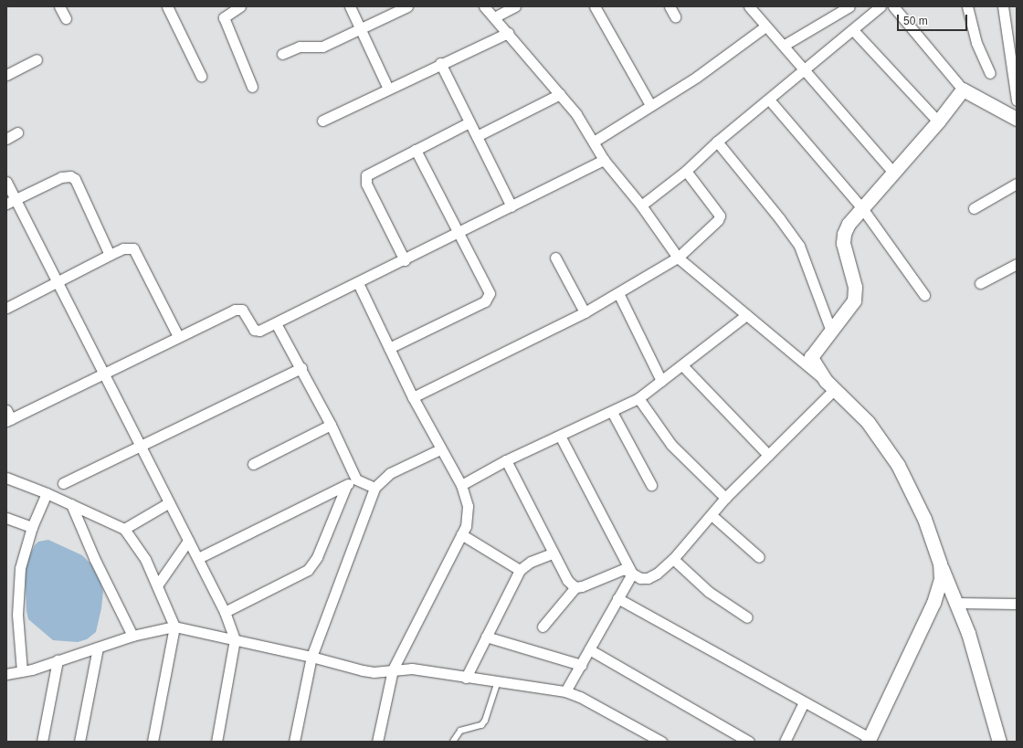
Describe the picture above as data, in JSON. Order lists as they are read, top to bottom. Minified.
{"scale_bar":"50 m"}
